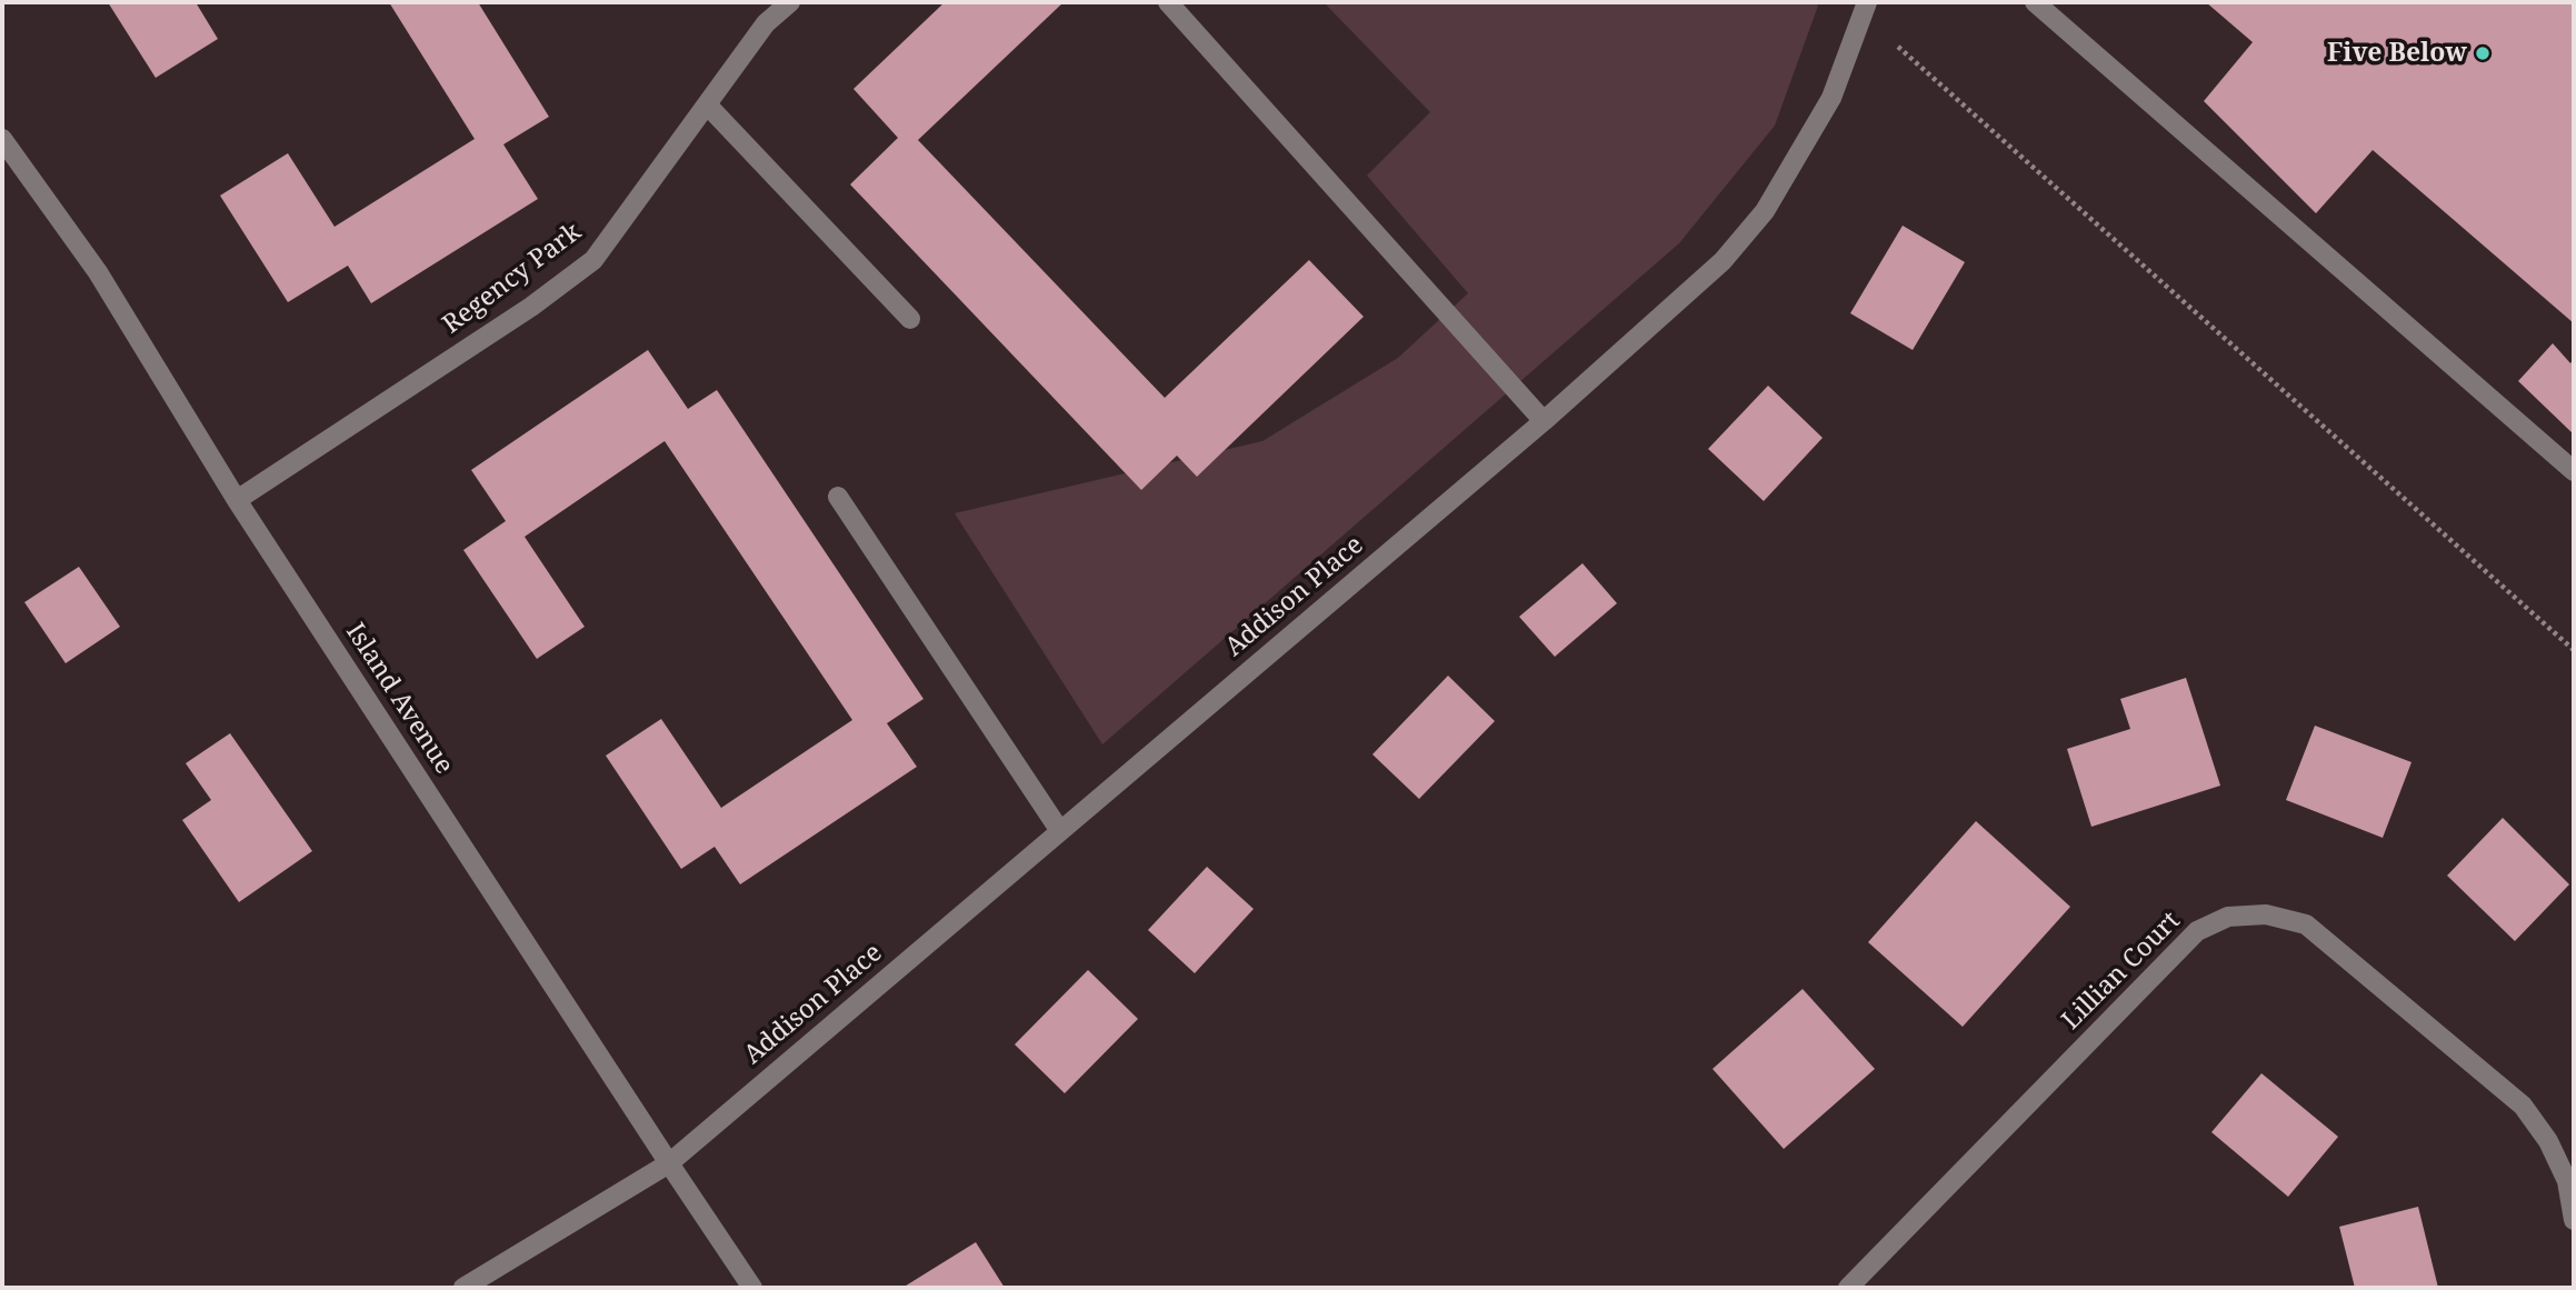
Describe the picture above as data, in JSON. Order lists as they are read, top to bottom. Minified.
{"streets":{"street":["Regency Park","Addison Place","Island Avenue","Lillian Court"]},"crossings":[["Regency Park","Island Avenue"],["Addison Place","Island Avenue"]],"places":["Five Below"]}
